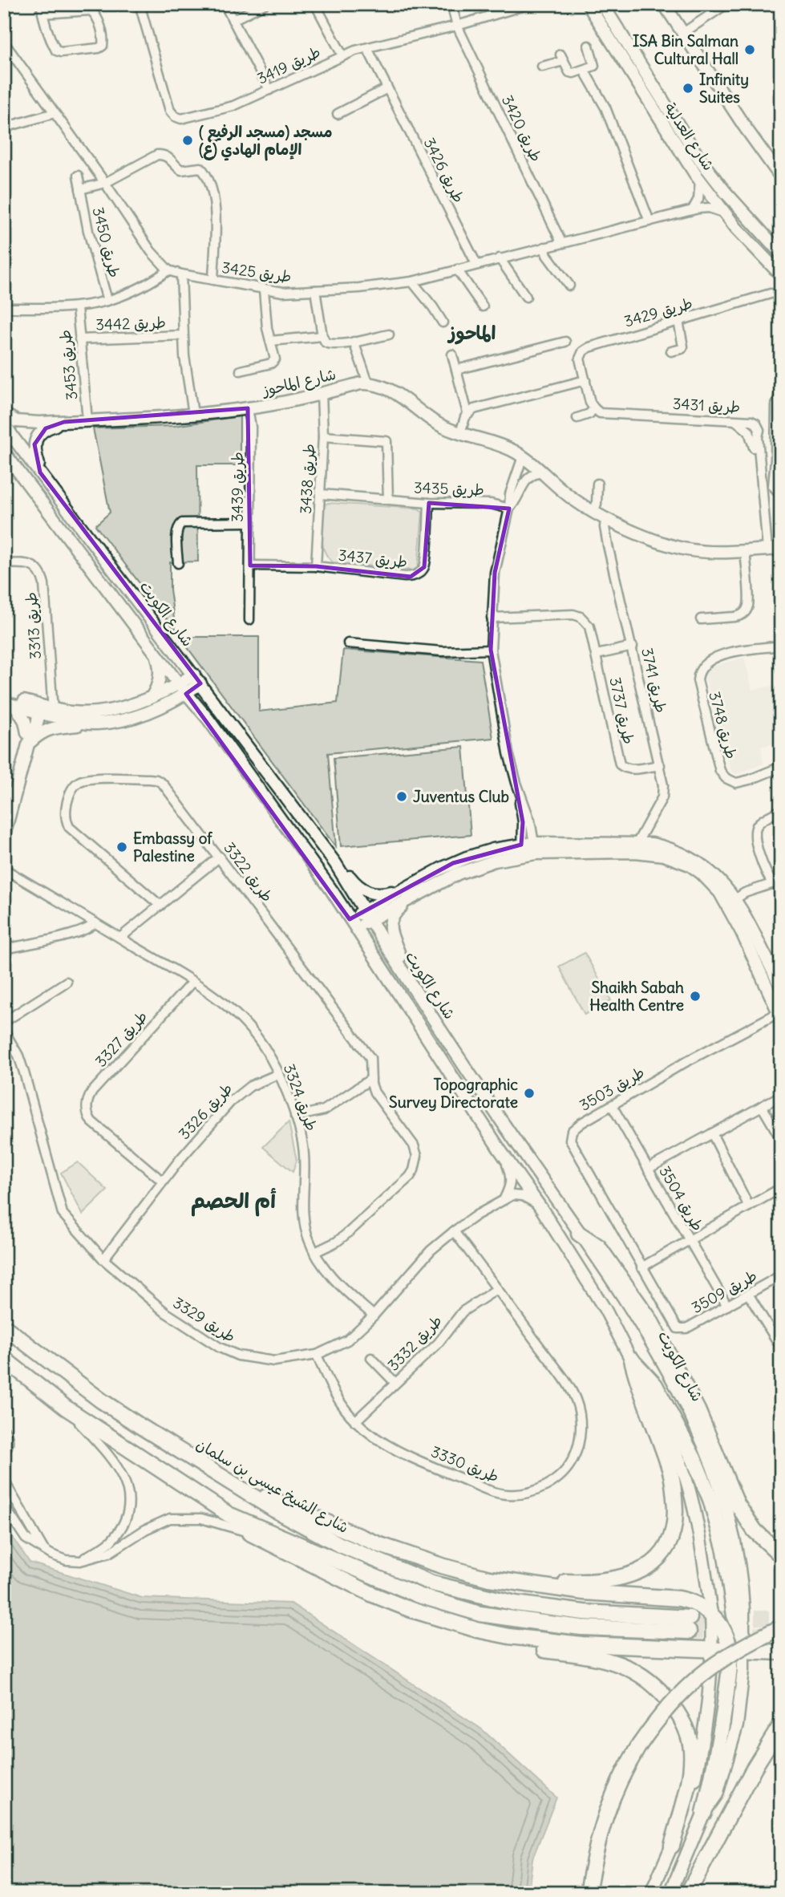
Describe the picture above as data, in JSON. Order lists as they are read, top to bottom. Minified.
{"streets":{"highway":["شارع الشيخ عيسى بن سلمان"],"main road":["شارع العدلية","شارع الماحوز","شارع الكويت"],"street":["طريق 3419","طريق 3420","طريق 3426","طريق 3450","طريق 3425","طريق 3429","طريق 3442","طريق 3453","طريق 3431","طريق 3438","طريق 3439","طريق 3435","طريق 3437","طريق 3313","طريق 3741","طريق 3737","طريق 3748","طريق 3322","طريق 3327","طريق 3503","طريق 3324","طريق 3326","طريق 3504","طريق 3509","طريق 3329","طريق 3332","طريق 3330"]},"crossings":[["طريق 3419","طريق 3420"],["طريق 3419","طريق 3426"],["طريق 3420","طريق 3425"],["شارع العدلية","طريق 3425"],["طريق 3426","طريق 3425"],["طريق 3450","طريق 3425"],["طريق 3425","طريق 3442"],["طريق 3442","طريق 3453"],["طريق 3442","شارع الماحوز"],["طريق 3453","شارع الماحوز"],["شارع الماحوز","طريق 3438"],["شارع الماحوز","طريق 3439"],["شارع الماحوز","شارع الكويت"],["طريق 3438","طريق 3435"],["طريق 3438","طريق 3437"],["طريق 3439","طريق 3437"],["طريق 3435","طريق 3437"],["طريق 3741","طريق 3737"],["طريق 3322","طريق 3324"],["طريق 3327","طريق 3324"],["طريق 3327","طريق 3326"],["طريق 3503","طريق 3504"],["طريق 3503","طريق 3509"],["طريق 3324","طريق 3326"],["طريق 3324","طريق 3329"],["طريق 3326","طريق 3329"],["طريق 3504","طريق 3509"],["طريق 3329","طريق 3330"],["طريق 3332","طريق 3330"]],"districts":["الماحوز","أم الحصم"],"places":["ISA Bin Salman Cultural Hall","Infinity Suites","( مسجد الرفيع) مسجد الإمام الهادي (ع)","Juventus Club","Embassy of Palestine","Shaikh Sabah Health Centre","Topographic Survey Directorate"]}
